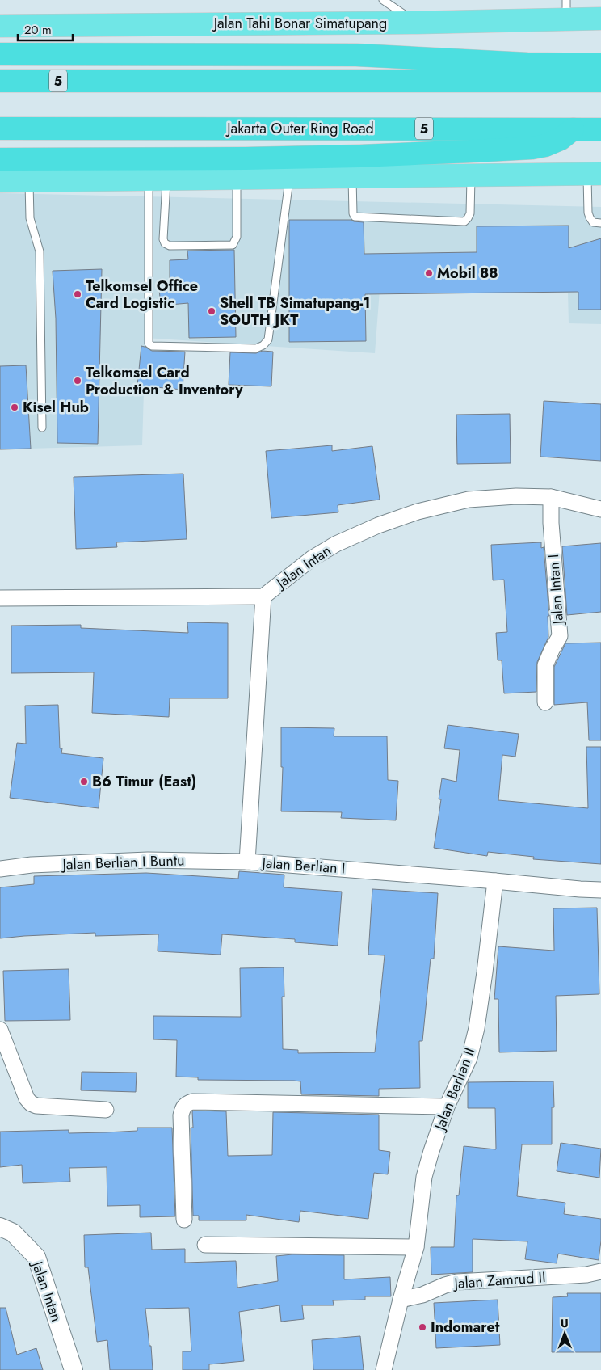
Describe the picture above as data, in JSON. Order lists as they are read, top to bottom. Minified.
{"streets":{"highway":["Jalan Tahi Bonar Simatupang","5","Jakarta Outer Ring Road"],"street":["Jalan Intan","Jalan Intan I","Jalan Berlian I Buntu","Jalan Berlian I","Jalan Berlian II","Jalan Zamrud II"]},"crossings":[["Jalan Intan","Jalan Intan I"],["Jalan Intan","Jalan Berlian I"],["Jalan Berlian I Buntu","Jalan Berlian I"],["Jalan Berlian I","Jalan Berlian II"],["Jalan Berlian II","Jalan Zamrud II"]],"places":["Mobil 88","Telkomsel Office Card Logistic","Shell TB Simatupang-1 SOUTH JKT","Telkomsel Card Production & Inventory","Kisel Hub","B6 Timur (East)","Indomaret"],"scale_bar":"20 m","north":"top"}
